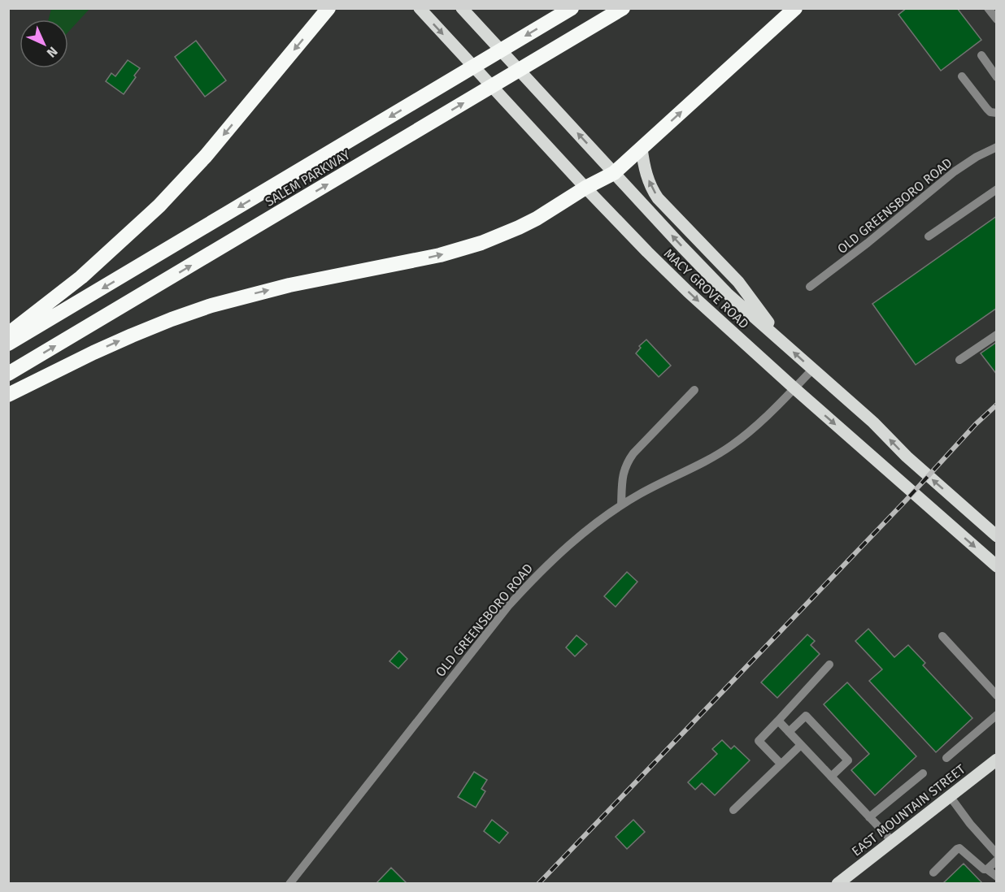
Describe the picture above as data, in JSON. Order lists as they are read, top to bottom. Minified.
{"streets":{"highway":["SALEM PARKWAY"],"main road":["MACY GROVE ROAD","EAST MOUNTAIN STREET"],"street":["OLD GREENSBORO ROAD"]},"crossings":[["OLD GREENSBORO ROAD","MACY GROVE ROAD"]],"north":"bottom right"}
